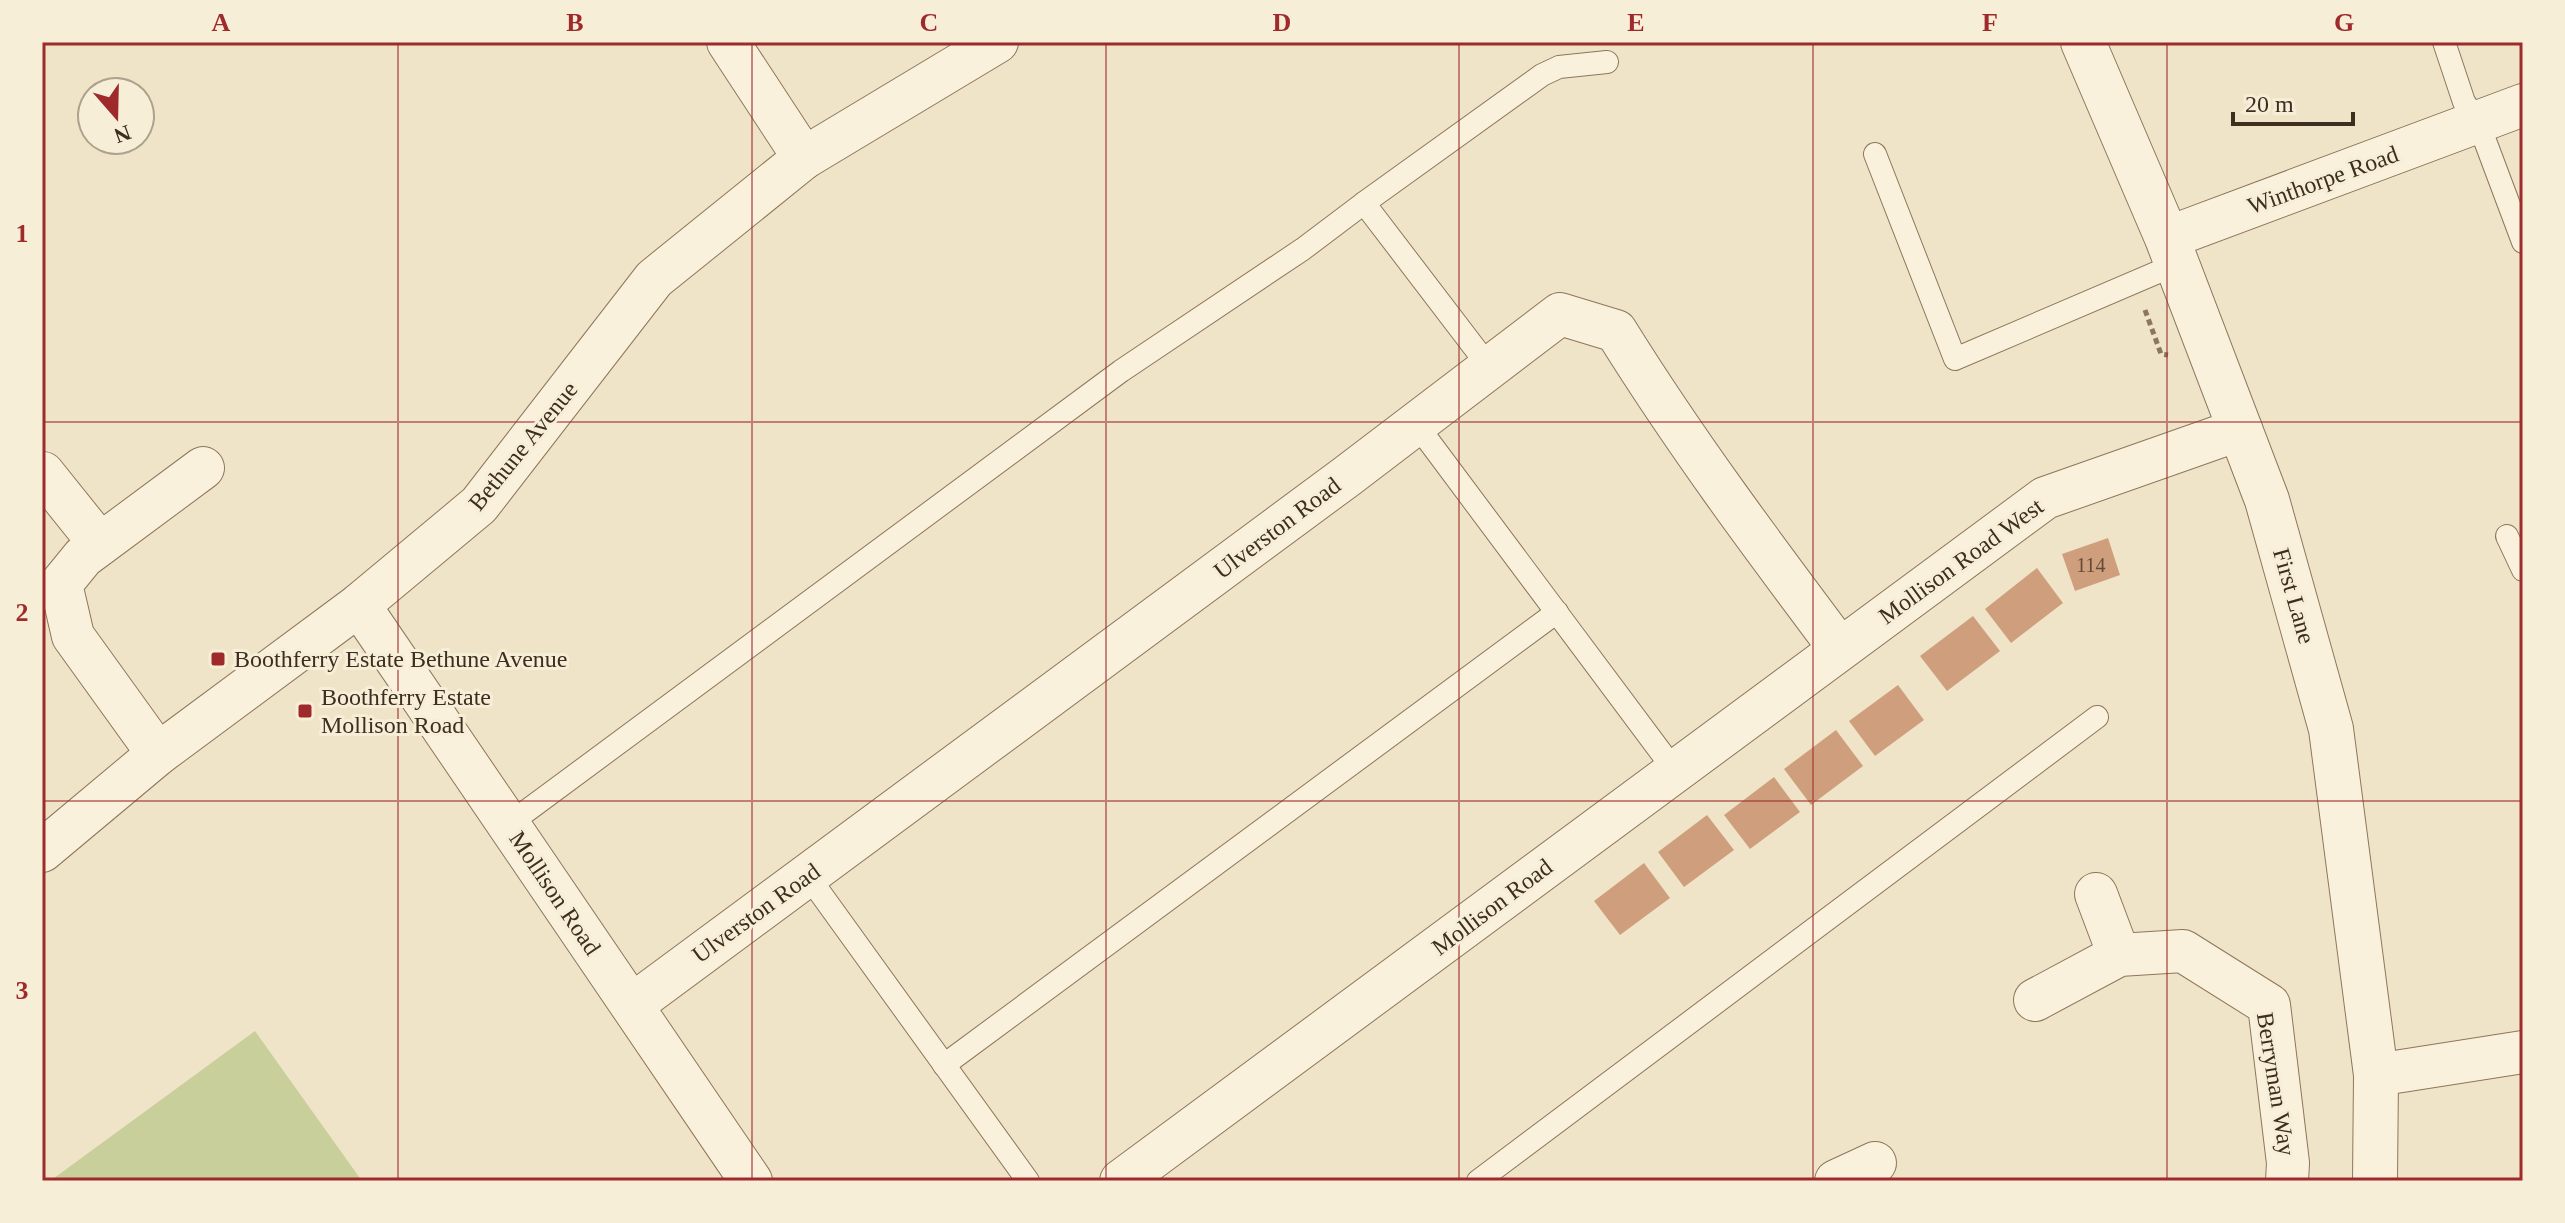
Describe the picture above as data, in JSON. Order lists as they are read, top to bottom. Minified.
{"streets":{"street":["Winthorpe Road","Bethune Avenue","Ulverston Road","Mollison Road West","First Lane","Mollison Road","Berryman Way"]},"crossings":[["Winthorpe Road","First Lane"],["Bethune Avenue","Mollison Road"],["Ulverston Road","Mollison Road West"],["Ulverston Road","Mollison Road"],["Mollison Road West","First Lane"],["Mollison Road West","Mollison Road"]],"places":{"transit":["Boothferry Estate Bethune Avenue","Boothferry Estate Mollison Road"]},"house_numbers":["114"],"scale_bar":"20 m","north":"bottom","grid":{"columns":["A","B","C","D","E","F","G"],"rows":["1","2","3"]}}
